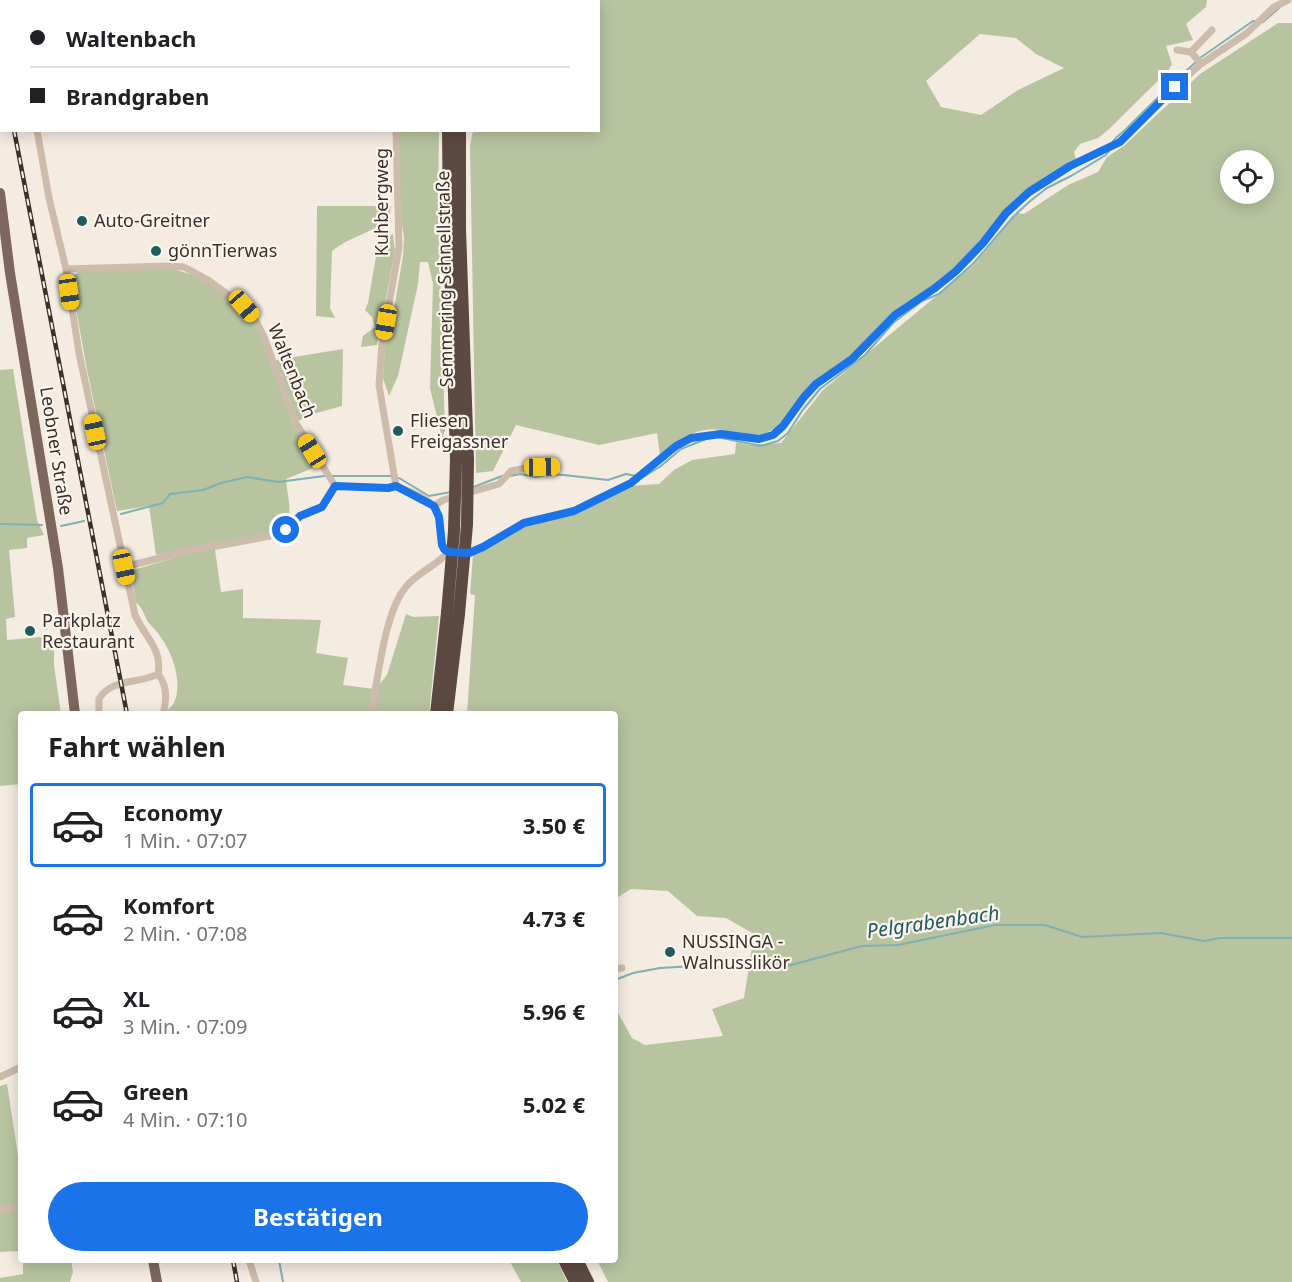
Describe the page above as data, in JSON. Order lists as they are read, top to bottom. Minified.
{"streets":{"highway":["Semmering Schnellstraße"],"main road":["Leobner Straße"],"street":["Kuhbergweg","Waltenbach"]},"water":["Pelgrabenbach"],"places":["Auto-Greitner","gönnTierwas","Fliesen Freigassner","Parkplatz Restaurant","NUSSINGA - Walnusslikör"],"page":{"banner":["Waltenbach","Brandgraben"],"heading":"Fahrt wählen","list":[{"name":"Economy","note":"1 Min. · 07:07","value":"3.50 €"},{"name":"Komfort","note":"2 Min. · 07:08","value":"4.73 €"},{"name":"XL","note":"3 Min. · 07:09","value":"5.96 €"},{"name":"Green","note":"4 Min. · 07:10","value":"5.02 €"}],"buttons":"Bestätigen"}}
